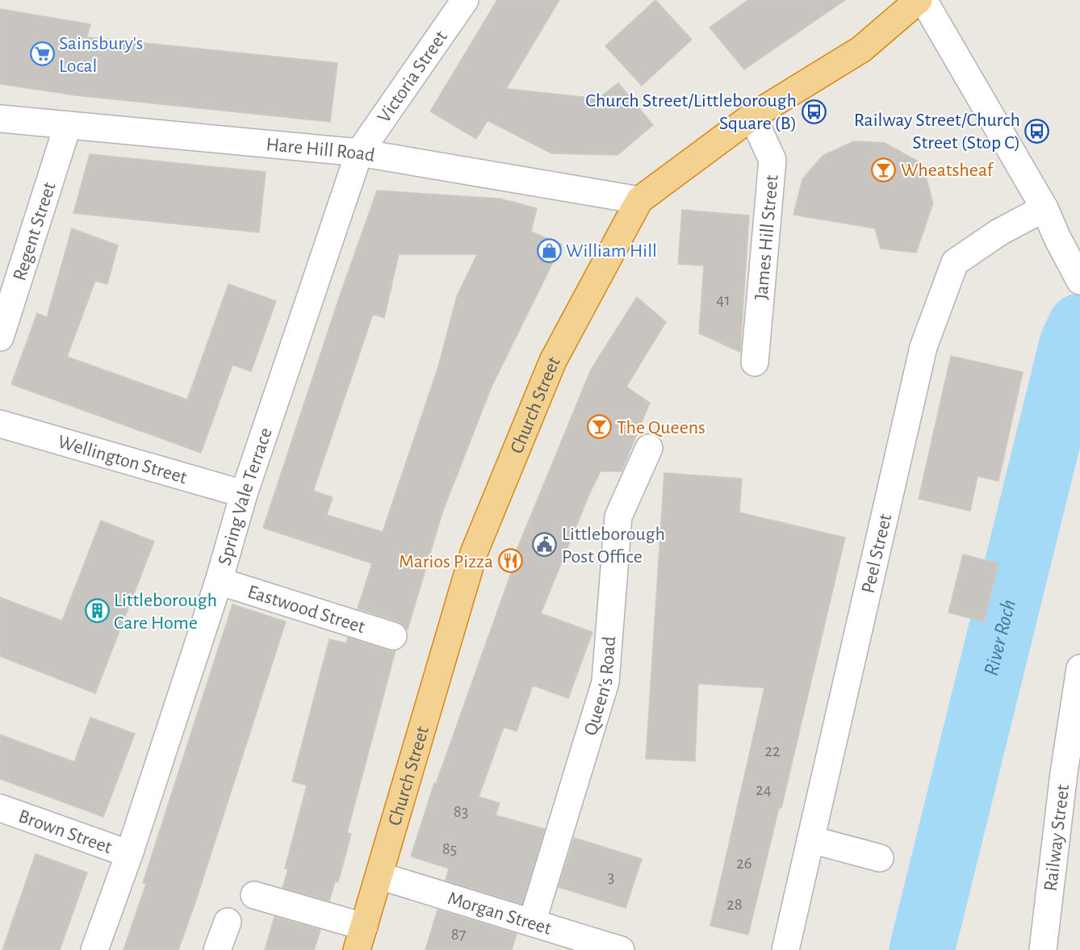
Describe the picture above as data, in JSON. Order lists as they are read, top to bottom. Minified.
{"streets":{"highway":["Church Street"],"street":["Victoria Street","Hare Hill Road","Regent Street","James Hill Street","Wellington Street","Spring Vale Terrace","Peel Street","Eastwood Street","Queen's Road","Brown Street","Railway Street","Morgan Street"]},"crossings":[["Victoria Street","Hare Hill Road"],["Victoria Street","Spring Vale Terrace"],["Hare Hill Road","Regent Street"],["Hare Hill Road","Church Street"],["Hare Hill Road","Spring Vale Terrace"],["James Hill Street","Church Street"],["Church Street","Morgan Street"],["Wellington Street","Spring Vale Terrace"],["Spring Vale Terrace","Eastwood Street"],["Spring Vale Terrace","Brown Street"],["Queen's Road","Morgan Street"]],"water":["River Roch"],"places":{"supermarket":["Sainsbury's Local"],"bus stop":["Church Street/Littleborough Square (B)","Railway Street/Church Street (Stop C)"],"bar":["Wheatsheaf","The Queens"],"shop":["William Hill"],"public building":["Littleborough Post Office"],"restaurant":["Marios Pizza"],"building":["Littleborough Care Home"]},"house_numbers":["41","22","24","83","85","26","3","28","87"]}
